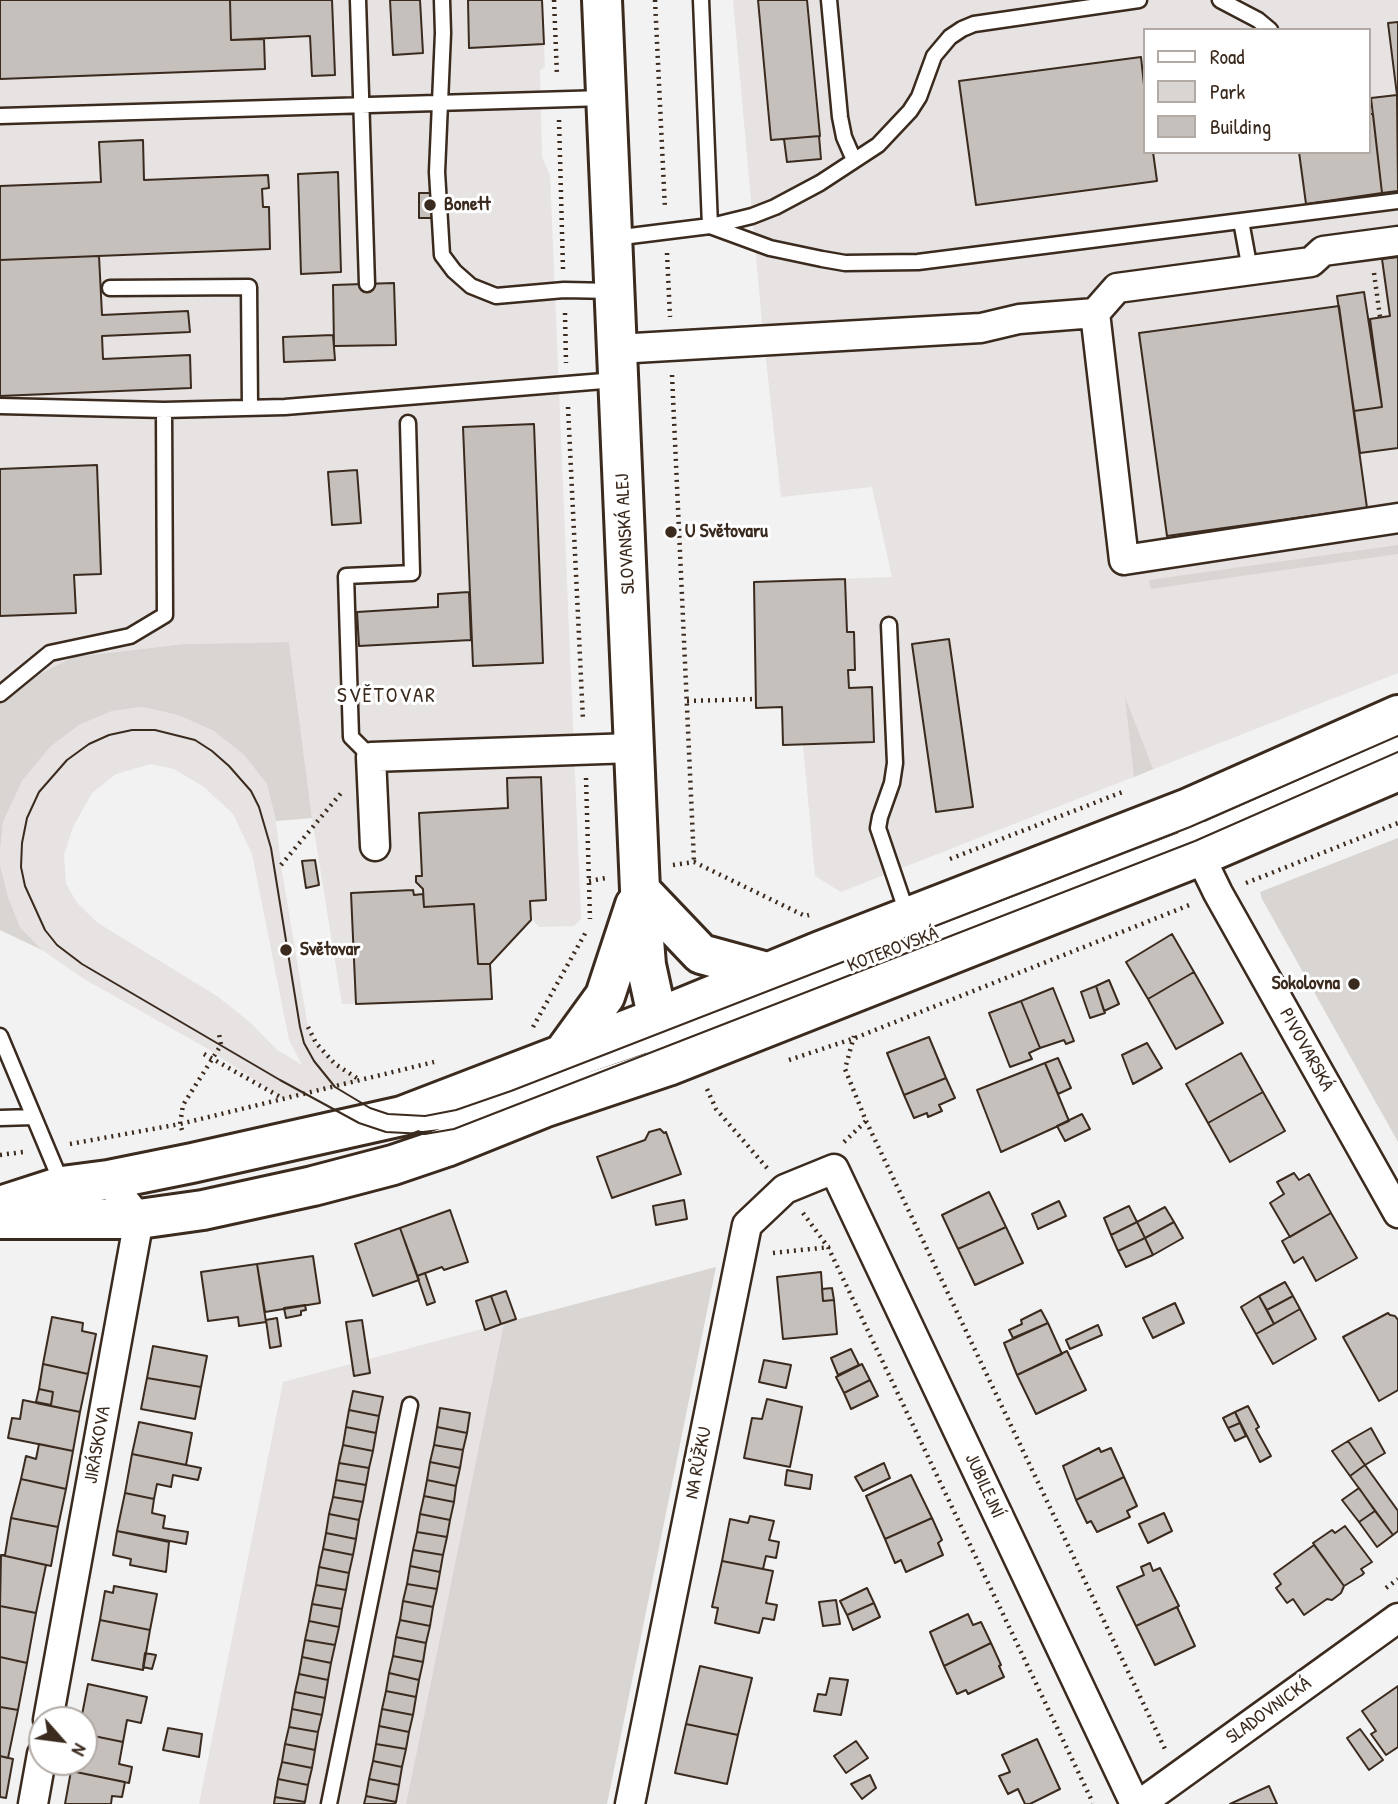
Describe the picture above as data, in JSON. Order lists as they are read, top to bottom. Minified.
{"streets":{"street":["SLOVANSKÁ ALEJ","KOTEROVSKÁ","PIVOVARSKÁ","JIRÁSKOVA","NA RŮŽKU","JUBILEJNÍ","SLADOVNICKÁ"]},"crossings":[["SLOVANSKÁ ALEJ","KOTEROVSKÁ"],["KOTEROVSKÁ","PIVOVARSKÁ"],["NA RŮŽKU","JUBILEJNÍ"],["JUBILEJNÍ","SLADOVNICKÁ"]],"districts":["SVĚTOVAR"],"places":["Bonett","U Světovaru","Světovar","Sokolovna"],"legend":["Road","Park","Building"],"north":"bottom right"}
